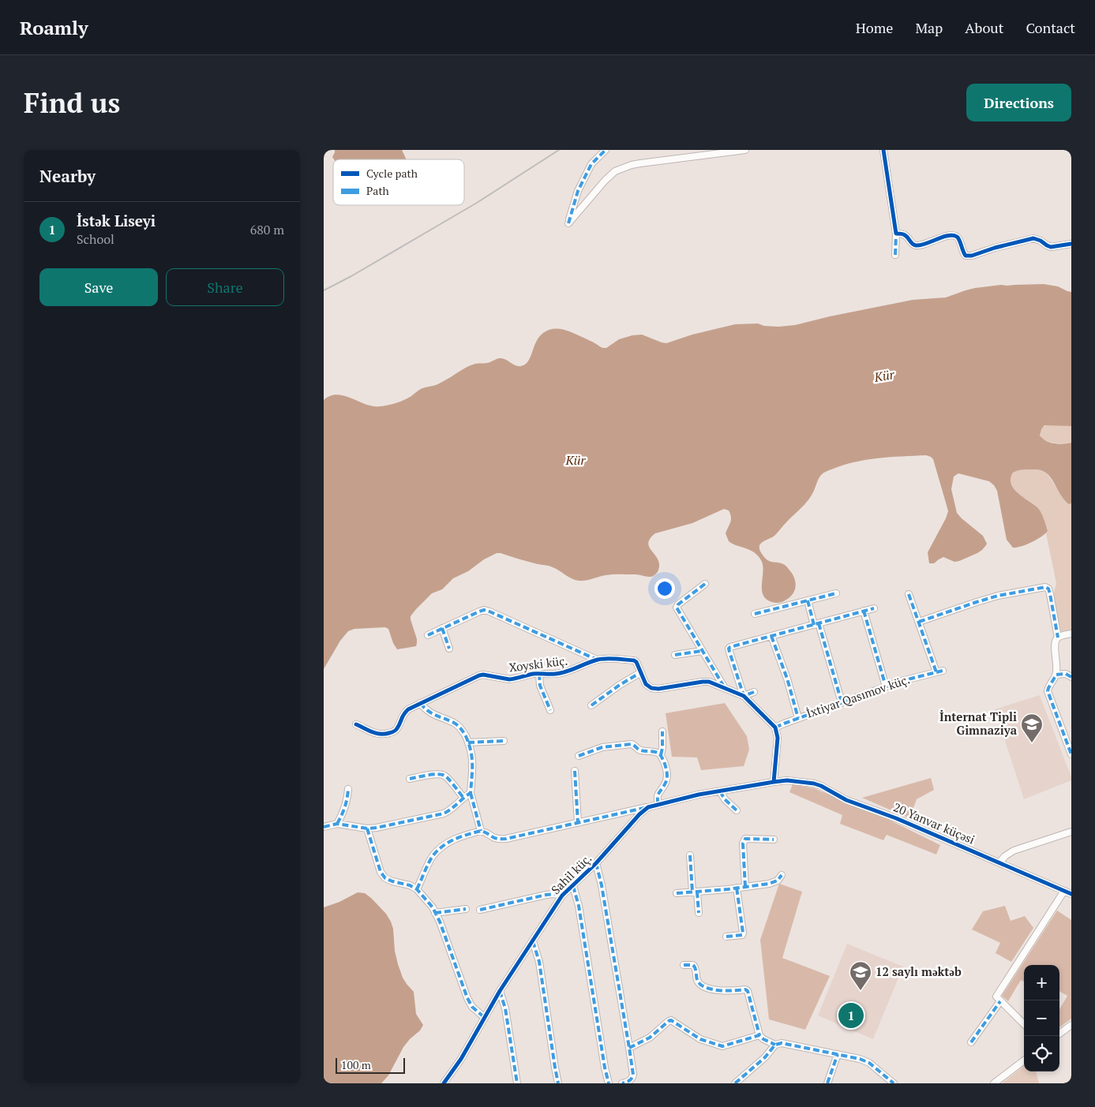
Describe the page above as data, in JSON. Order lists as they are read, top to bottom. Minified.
{"streets":{"street":["Xoyski küç.","İxtiyar Qasımov küç.","20 Yanvar küçəsi","Sahil küç."]},"crossings":[["Xoyski küç.","İxtiyar Qasımov küç."]],"water":["Kür"],"places":{"school or university":["İnternat Tipli Gimnaziya","12 saylı məktəb"]},"legend":["Cycle path","Path"],"scale_bar":"100 m","page":{"header":"Roamly","nav":["Home","Map","About","Contact"],"buttons":["Directions",["Save","Share"]],"title":"Find us","heading":"Nearby","list":[{"mark":"1","name":"İstək Liseyi","note":"School","value":"680 m"}],"map_buttons":["+","−"],"pins":"1","scale":"100 m"}}
